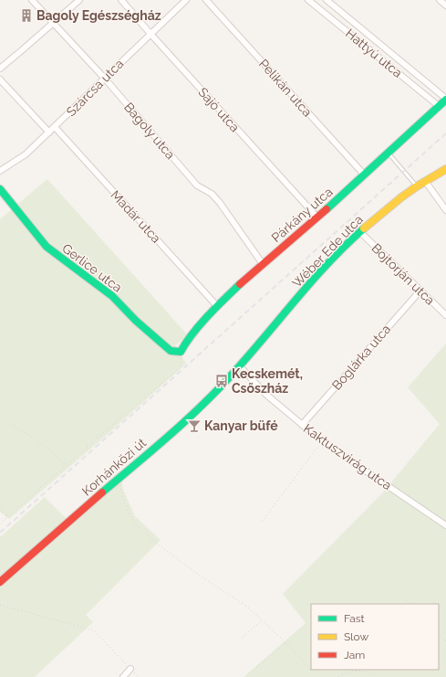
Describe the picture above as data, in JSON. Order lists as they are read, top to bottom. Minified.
{"streets":{"street":["Hattyú utca","Szárcsa utca","Pelikán utca","Sajó utca","Bagoly utca","Párkány utca","Madár utca","Wéber Ede utca","Gerlice utca","Bojtorján utca","Boglárka utca","Kaktuszvirág utca","Korhánközi út"]},"crossings":[["Hattyú utca","Párkány utca"],["Szárcsa utca","Sajó utca"],["Szárcsa utca","Bagoly utca"],["Szárcsa utca","Madár utca"],["Pelikán utca","Párkány utca"],["Sajó utca","Párkány utca"],["Bagoly utca","Párkány utca"],["Párkány utca","Madár utca"],["Párkány utca","Gerlice utca"],["Wéber Ede utca","Bojtorján utca"],["Wéber Ede utca","Kaktuszvirág utca"],["Wéber Ede utca","Korhánközi út"],["Bojtorján utca","Boglárka utca"],["Boglárka utca","Kaktuszvirág utca"],["Kaktuszvirág utca","Korhánközi út"]],"places":{"building":["Bagoly Egészségház"],"bus stop":["Kecskemét, Csőszház"],"bar":["Kanyar büfé"]},"legend":["Fast","Slow","Jam"]}
